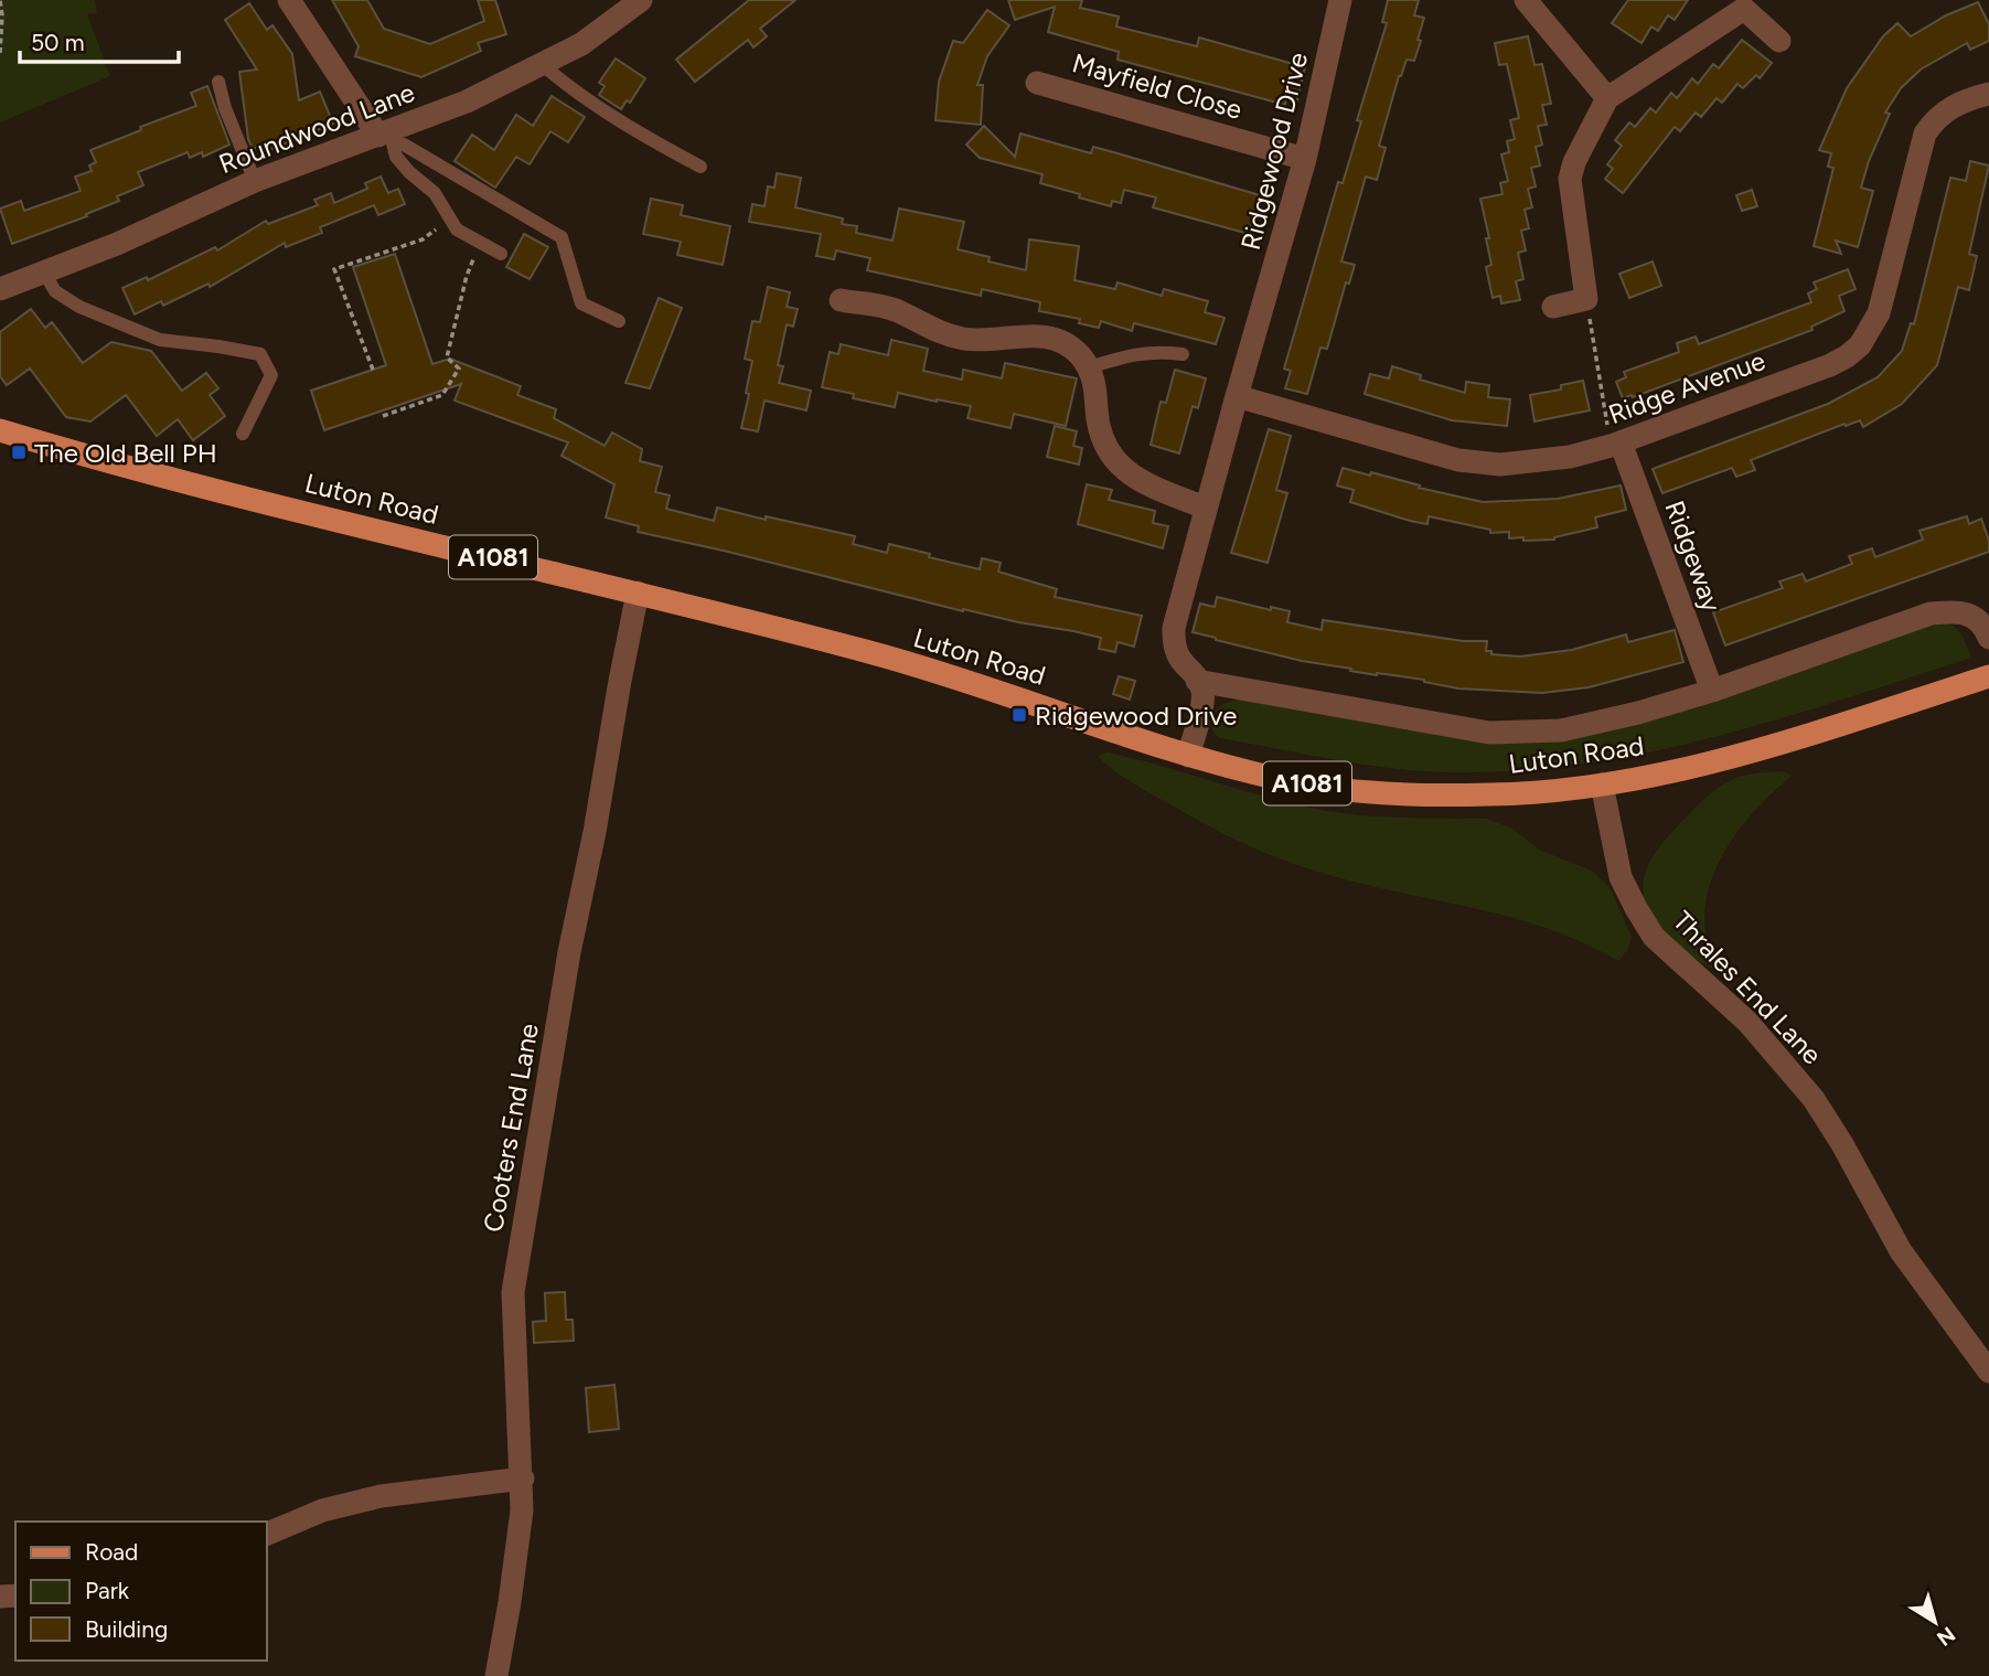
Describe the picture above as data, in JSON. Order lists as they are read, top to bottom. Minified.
{"streets":{"main road":["Luton Road","A1081"],"street":["Mayfield Close","Roundwood Lane","Ridgewood Drive","Ridge Avenue","Ridgeway","Thrales End Lane","Cooters End Lane"]},"crossings":[["Mayfield Close","Ridgewood Drive"],["Ridgewood Drive","Ridge Avenue"],["Ridgewood Drive","Luton Road"],["Ridge Avenue","Ridgeway"],["Luton Road","Ridgeway"],["Luton Road","Thrales End Lane"],["Luton Road","Cooters End Lane"]],"places":{"transit":["The Old Bell PH","Ridgewood Drive"]},"legend":["Road","Park","Building"],"scale_bar":"50 m","north":"bottom right"}
